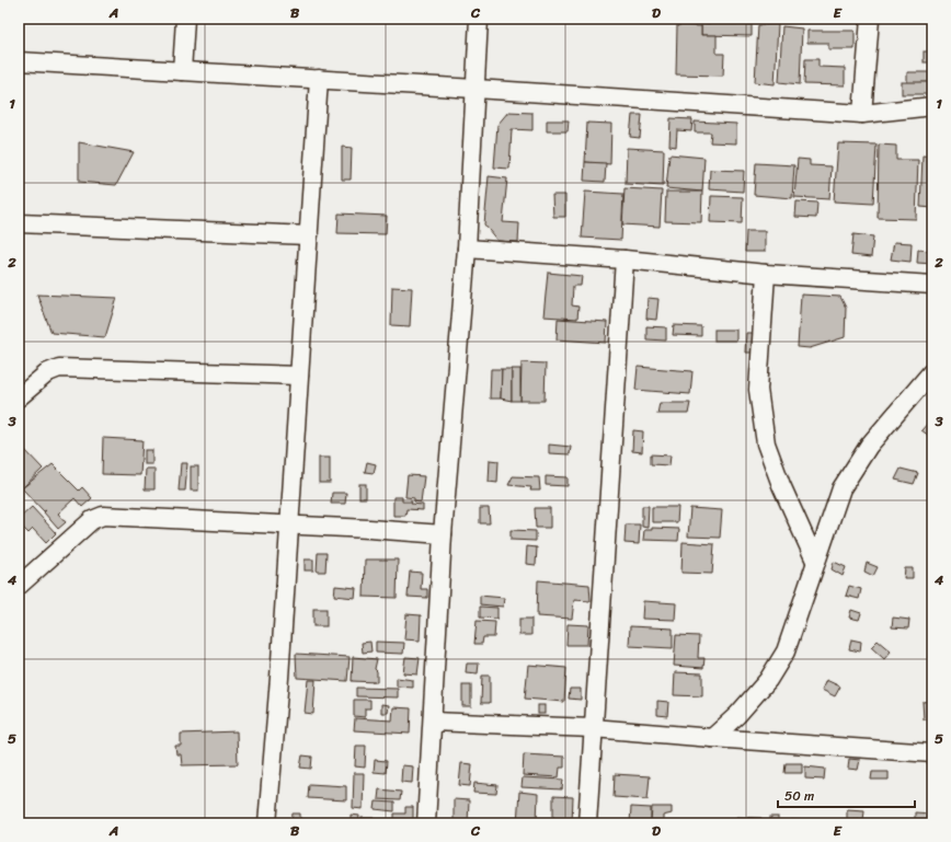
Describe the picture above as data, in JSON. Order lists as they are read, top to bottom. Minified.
{"scale_bar":"50 m","grid":{"columns":["A","B","C","D","E"],"rows":["1","2","3","4","5"]}}
